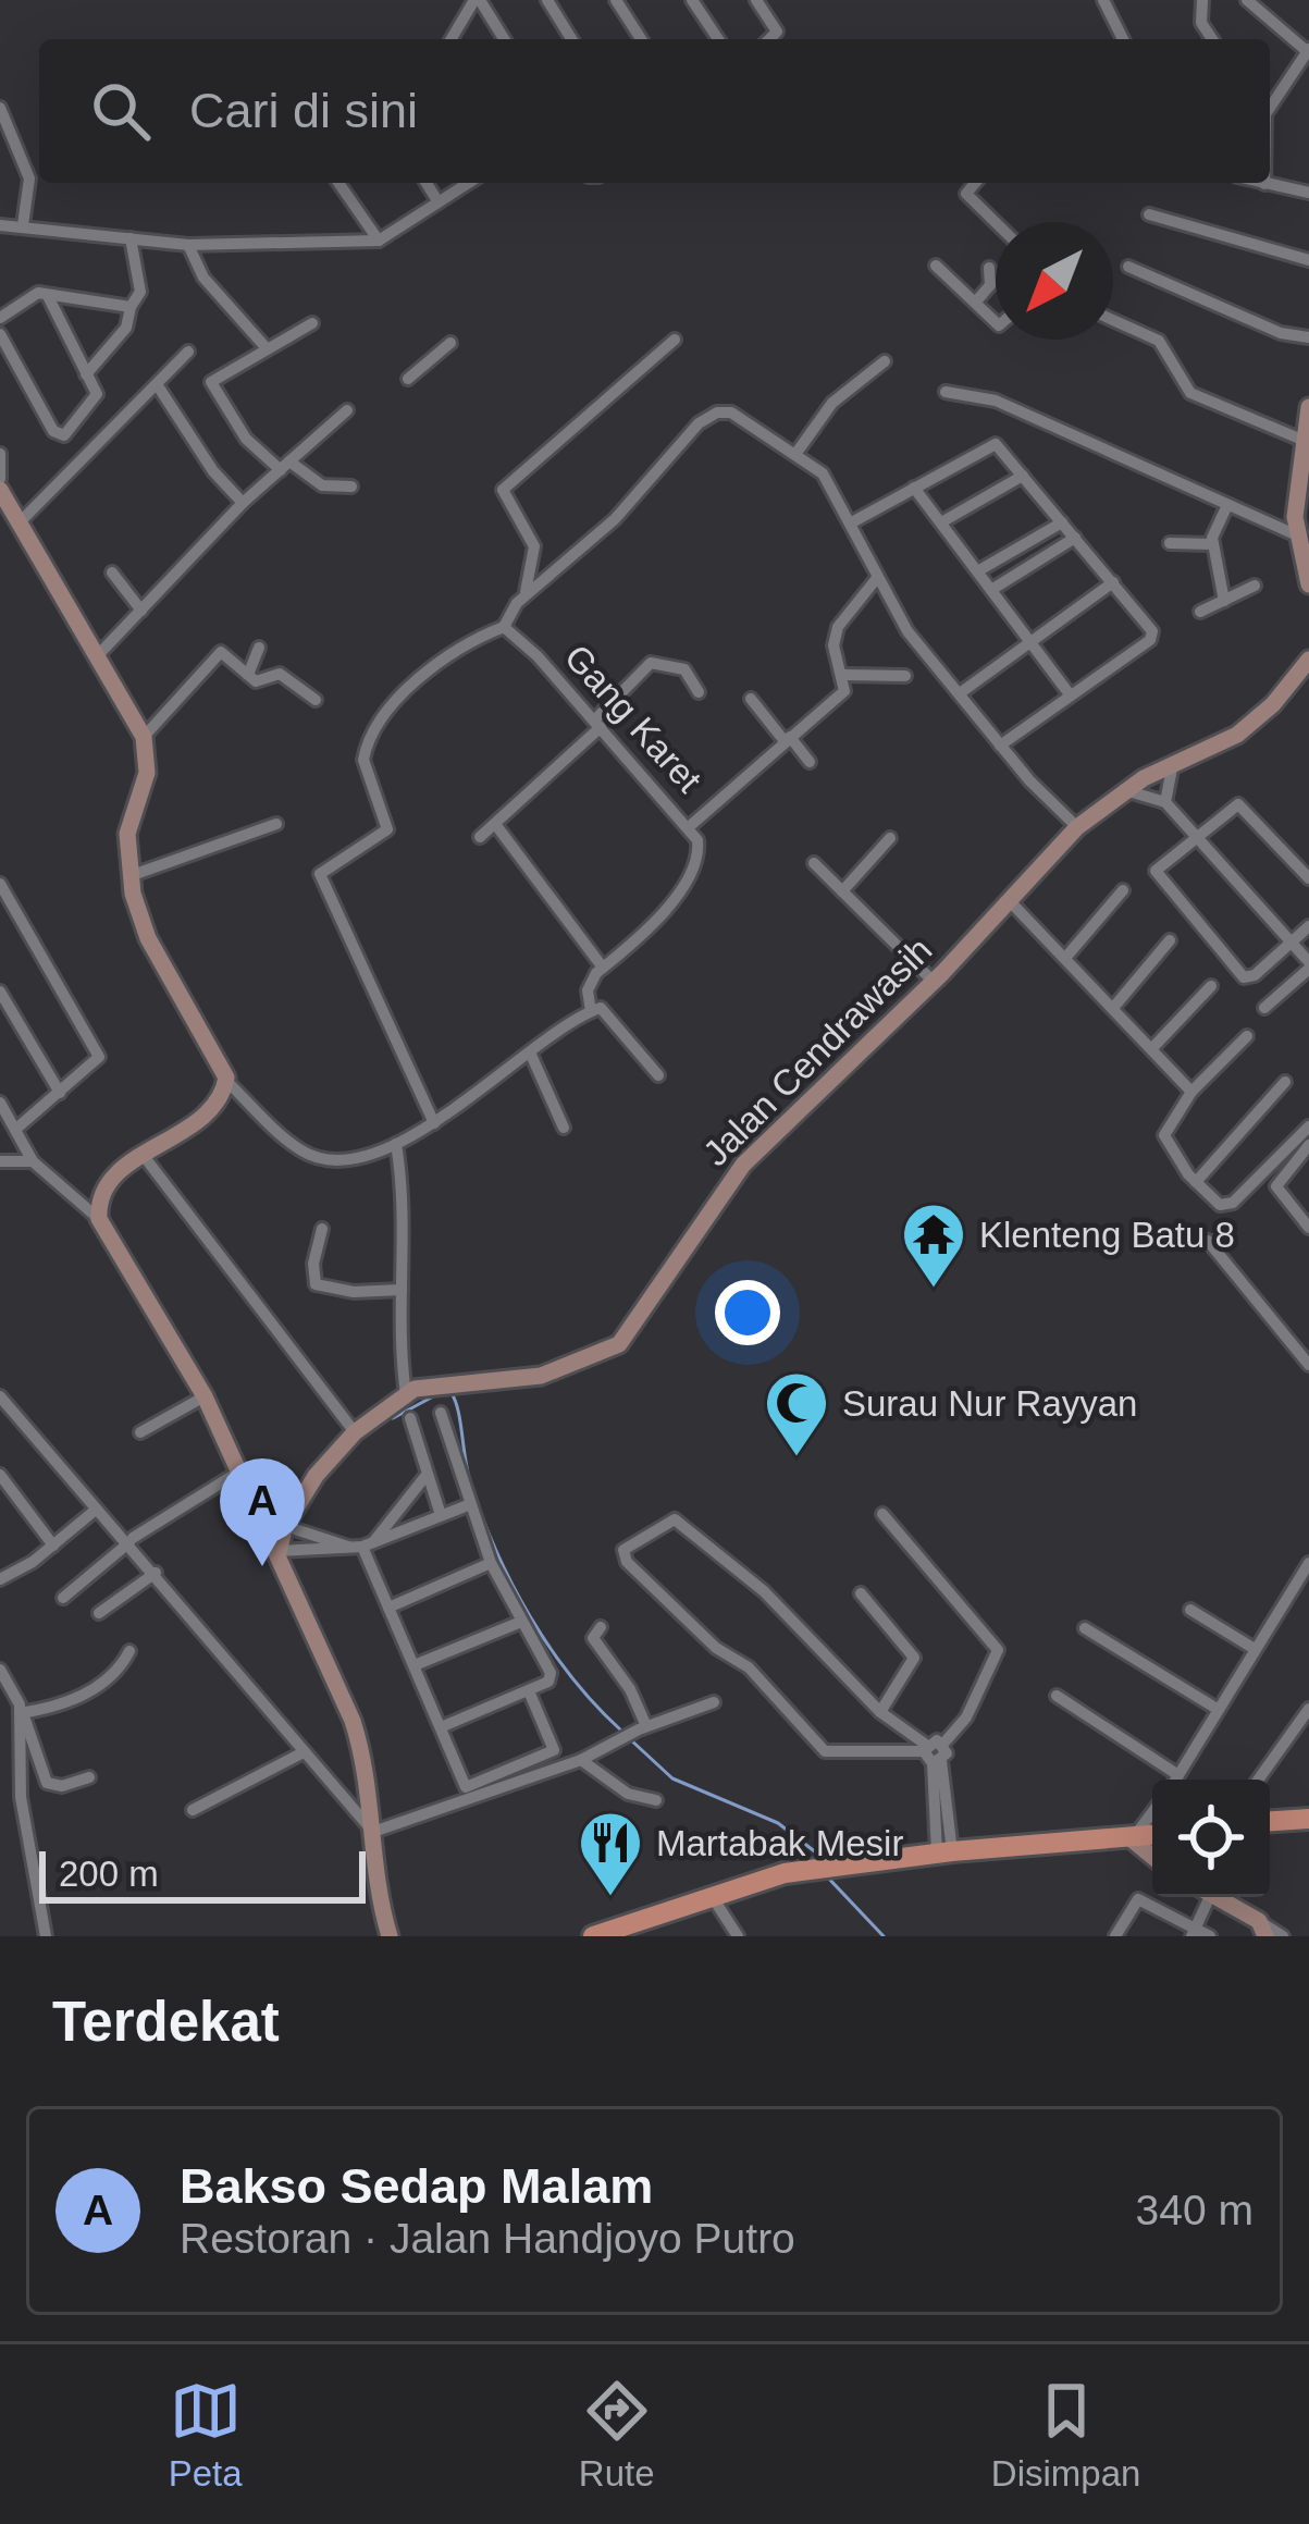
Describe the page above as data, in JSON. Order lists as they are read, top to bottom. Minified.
{"streets":{"street":["Gang Karet","Jalan Cendrawasih"]},"places":{"temple":["Klenteng Batu 8"],"mosque":["Surau Nur Rayyan"],"restaurant":["Martabak Mesir"]},"scale_bar":"200 m","north":"bottom left","page":{"search":"Cari di sini","pins":"A","scale":"200 m","heading":"Terdekat","list":[{"mark":"A","name":"Bakso Sedap Malam","note":"Restoran · Jalan Handjoyo Putro","value":"340 m"}],"nav":["Peta","Rute","Disimpan"]}}
